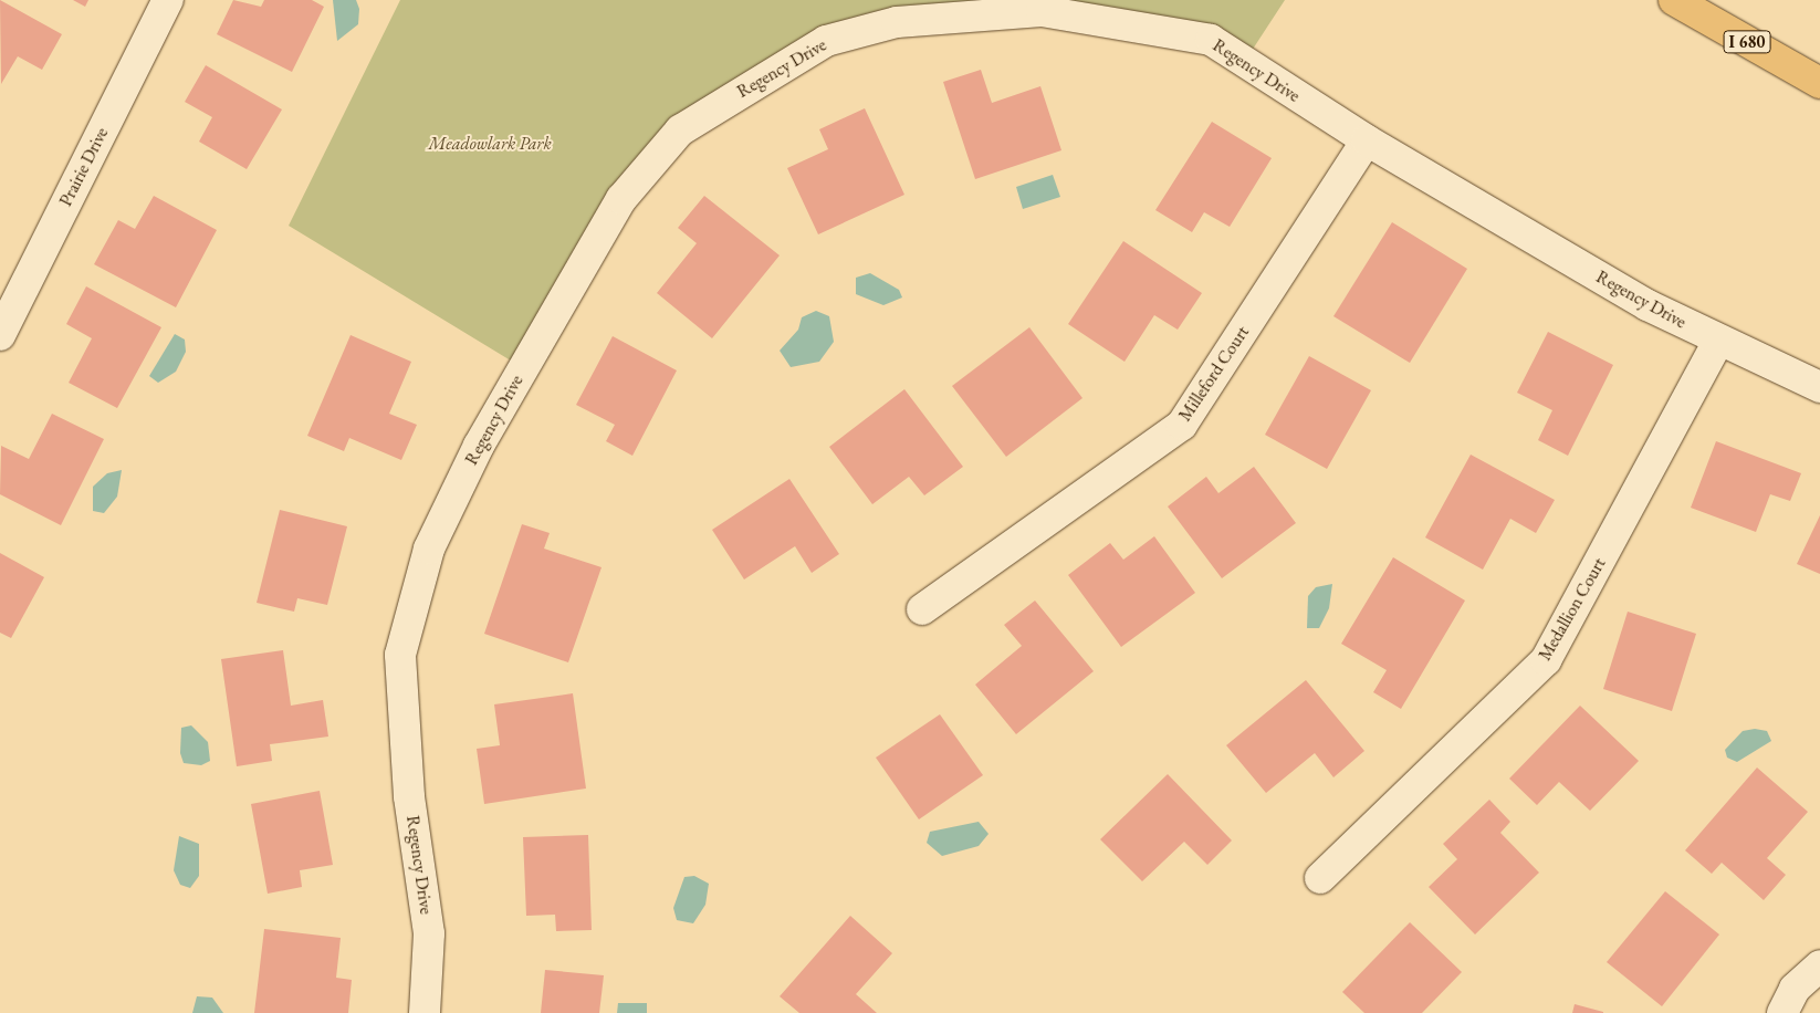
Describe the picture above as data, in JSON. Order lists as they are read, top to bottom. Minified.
{"streets":{"highway":["I 680"],"street":["Regency Drive","Prairie Drive","Milleford Court","Medallion Court"]},"crossings":[["Regency Drive","Milleford Court"],["Regency Drive","Medallion Court"]],"parks":["Meadowlark Park"]}
